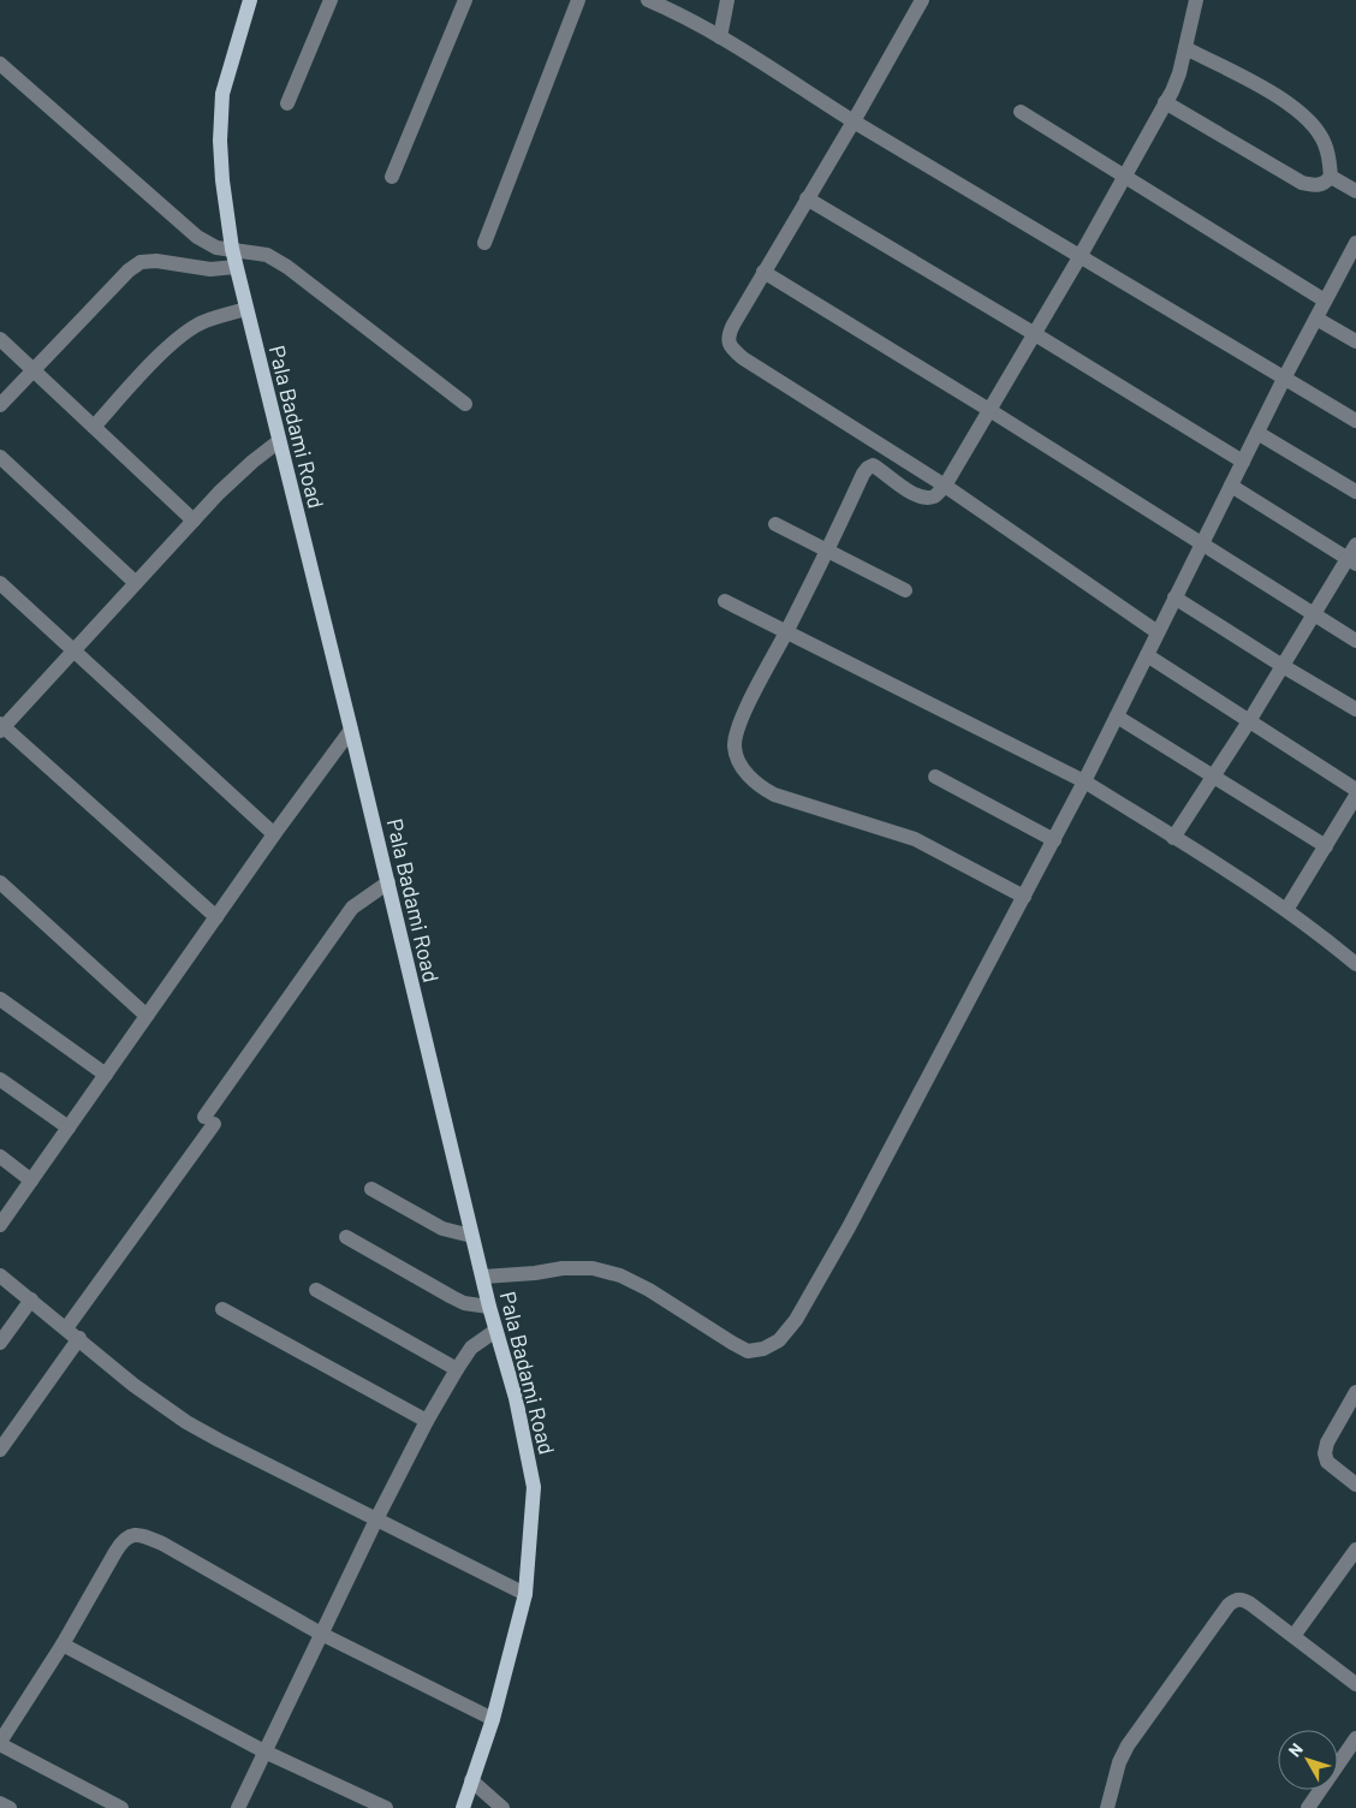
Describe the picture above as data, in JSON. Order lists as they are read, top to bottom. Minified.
{"streets":{"main road":["Pala Badami Road"]},"north":"top left"}
